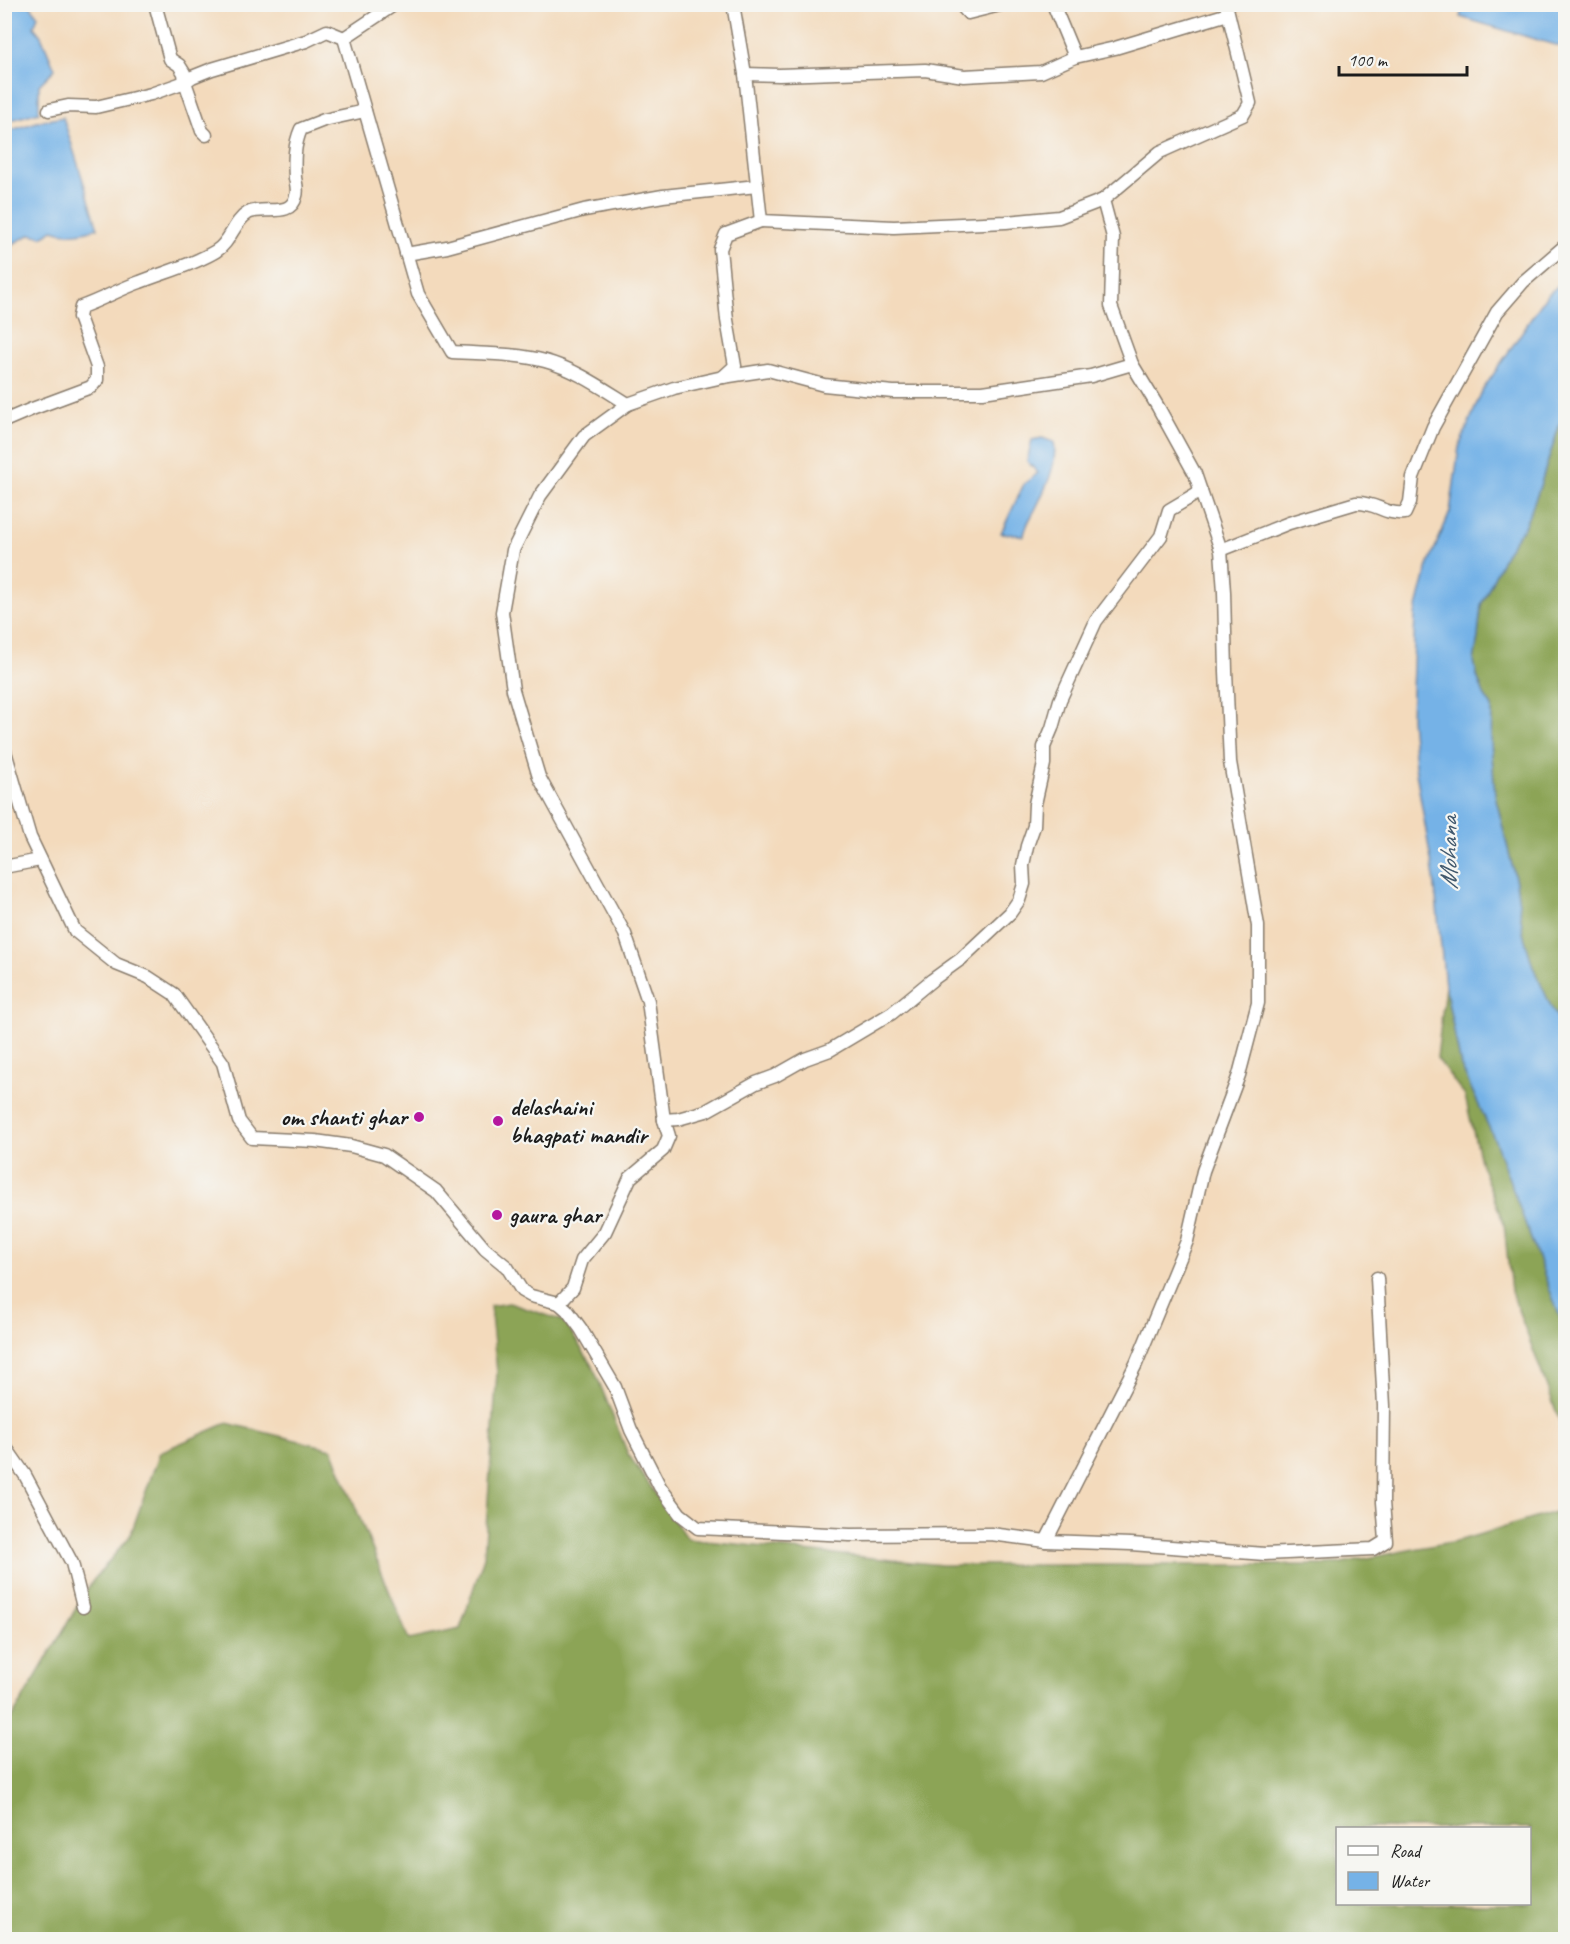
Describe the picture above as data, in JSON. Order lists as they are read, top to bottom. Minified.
{"water":["Mohana"],"places":["om shanti ghar","delashaini bhagpati mandir","gaura ghar"],"legend":["Road","Water"],"scale_bar":"100 m"}
